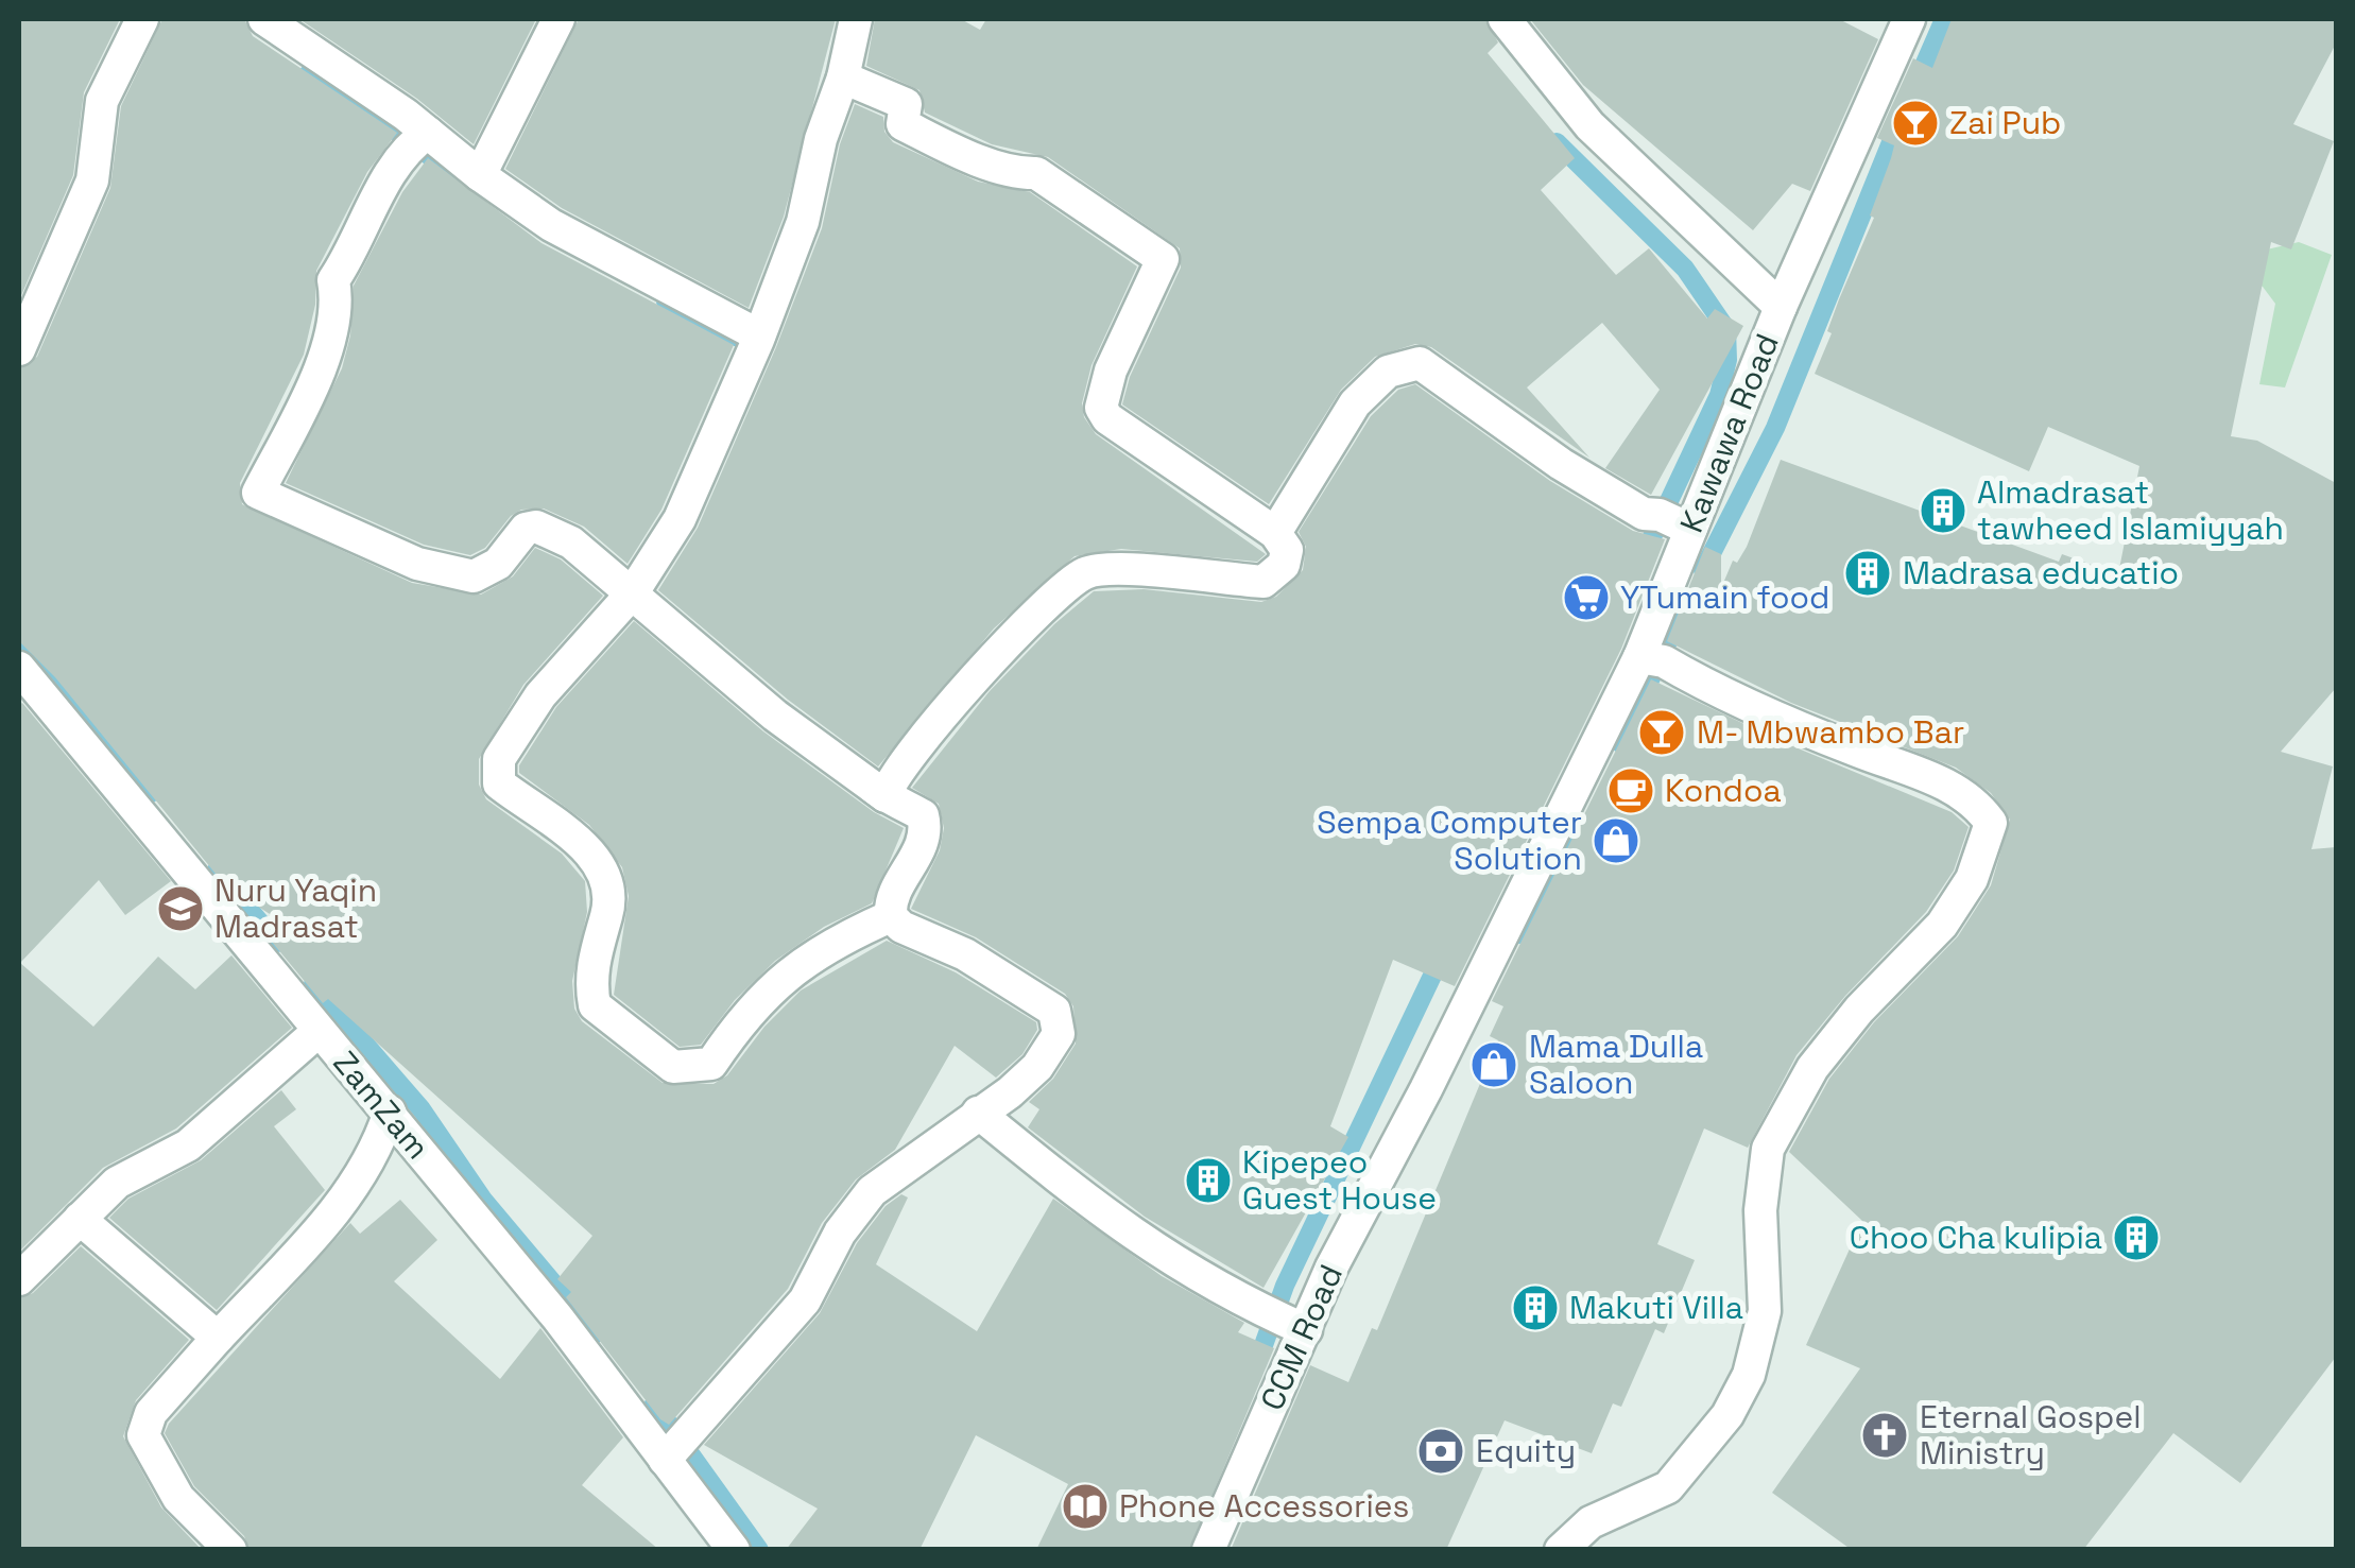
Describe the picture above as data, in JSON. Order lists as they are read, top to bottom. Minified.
{"streets":{"street":["Kawawa Road","ZamZam","CCM Road"]},"crossings":[["Kawawa Road","CCM Road"]],"places":{"bar":["Zai Pub","M- Mbwambo Bar"],"building":["Almadrasat tawheed Islamiyyah","Madrasa educatio","Kipepeo Guest House","Choo Cha kulipia","Makuti Villa"],"supermarket":["YTumain food"],"cafe":["Kondoa"],"shop":["Sempa Computer Solution","Mama Dulla Saloon"],"school or university":["Nuru Yaqin Madrasat"],"church":["Eternal Gospel Ministry"],"bank":["Equity"],"library":["Phone Accessories"]}}
